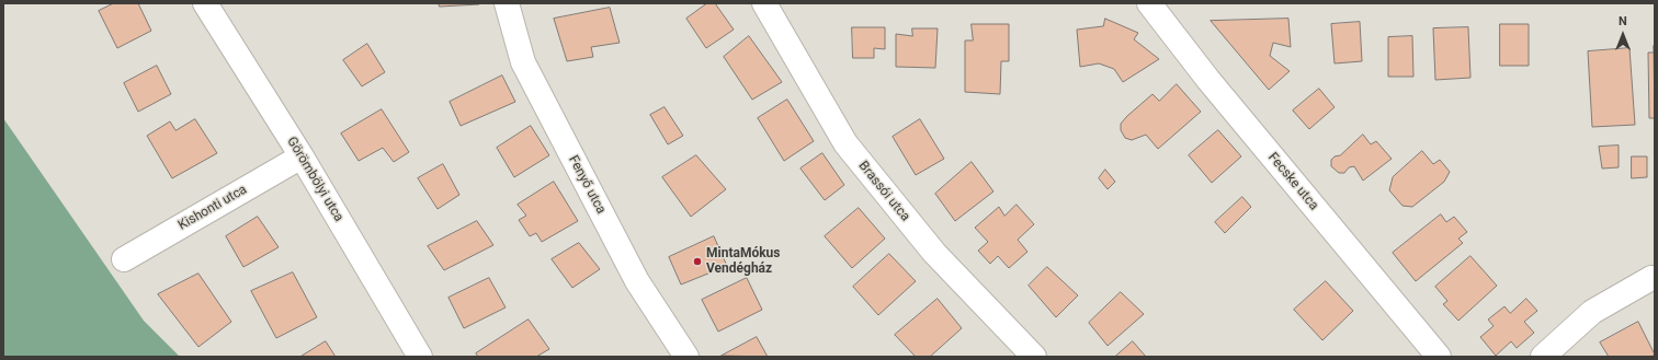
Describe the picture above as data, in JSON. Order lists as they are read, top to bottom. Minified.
{"streets":{"street":["Görömbölyi utca","Fecske utca","Fenyő utca","Brassói utca","Kishonti utca"]},"crossings":[["Görömbölyi utca","Kishonti utca"]],"places":["MintaMókus Vendégház"],"north":"top"}
